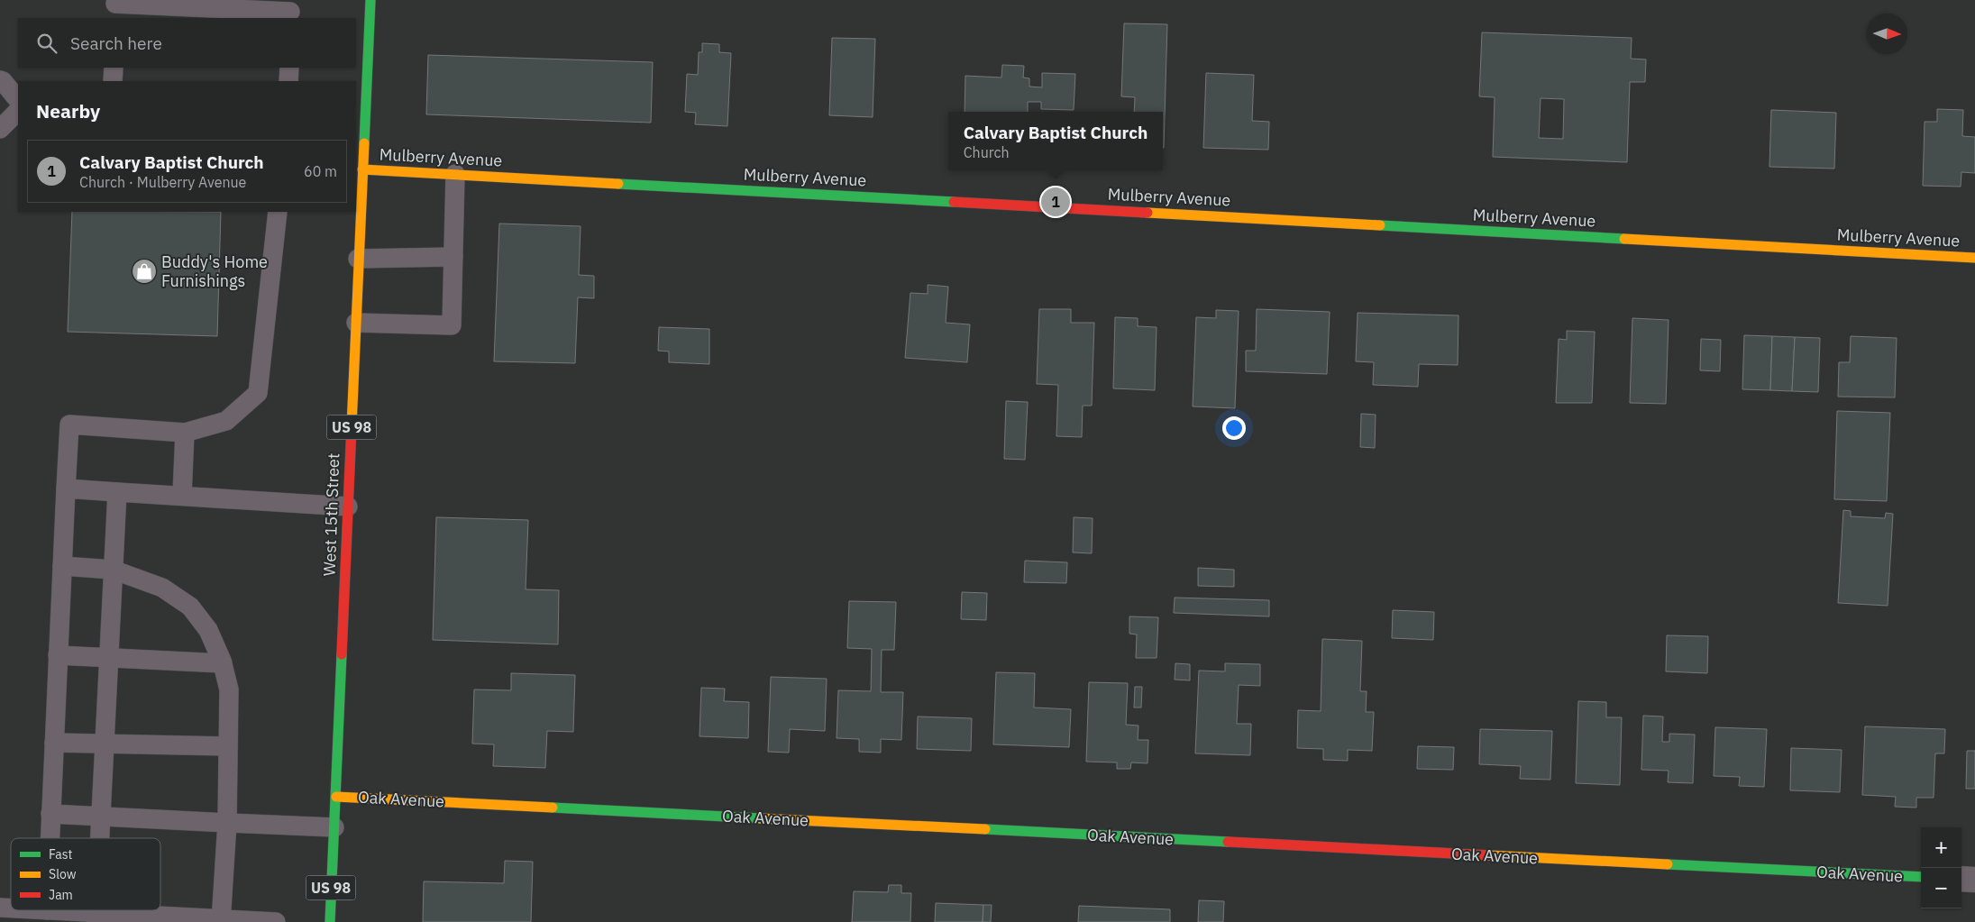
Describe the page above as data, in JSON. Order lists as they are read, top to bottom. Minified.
{"streets":{"main road":["Mulberry Avenue","US 98","West 15th Street","Oak Avenue"]},"crossings":[["Mulberry Avenue","West 15th Street"],["West 15th Street","Oak Avenue"]],"places":{"shop":["Buddy's Home Furnishings"]},"legend":["Fast","Slow","Jam"],"north":"right","page":{"search":"Search here","heading":"Nearby","popup":["Calvary Baptist Church","Church"],"list":[{"mark":"1","name":"Calvary Baptist Church","note":"Church · Mulberry Avenue","value":"60 m"}],"pins":"1","map_buttons":["+","−"]}}
